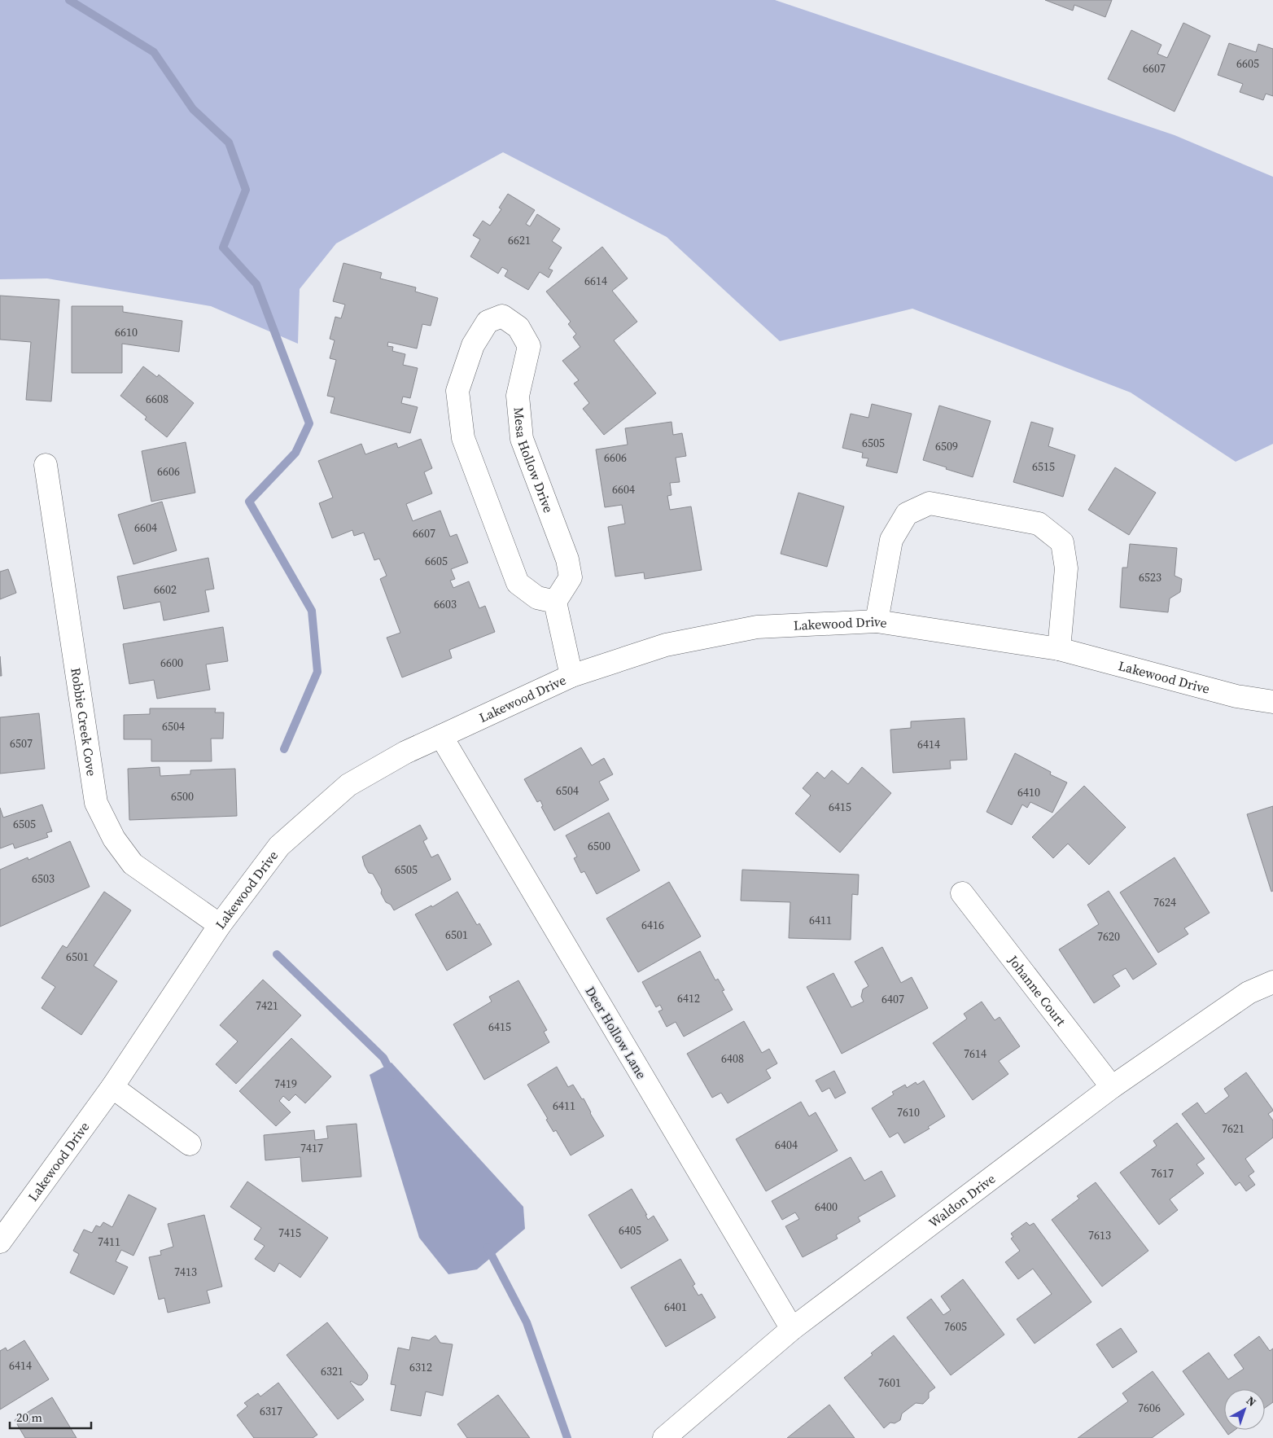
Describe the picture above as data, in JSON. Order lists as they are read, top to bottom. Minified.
{"streets":{"street":["Mesa Hollow Drive","Lakewood Drive","Robbie Creek Cove","Johanne Court","Deer Hollow Lane","Waldon Drive"]},"crossings":[["Lakewood Drive","Robbie Creek Cove"],["Lakewood Drive","Deer Hollow Lane"],["Johanne Court","Waldon Drive"],["Deer Hollow Lane","Waldon Drive"]],"house_numbers":["6605","6607","6621","6614","6610","6608","6505","6509","6606","6515","6606","6604","6604","6607","6605","6523","6602","6603","6600","6504","6507","6414","6504","6410","6500","6415","6505","6500","6505","6503","7624","6411","6416","6501","7620","6501","6412","6407","7421","6415","7614","6408","7419","6411","7610","7621","6404","7417","7617","6400","6405","7415","7613","7411","7413","6401","7605","6414","6312","6321","7601","7606","6317"],"scale_bar":"20 m","north":"top right"}
